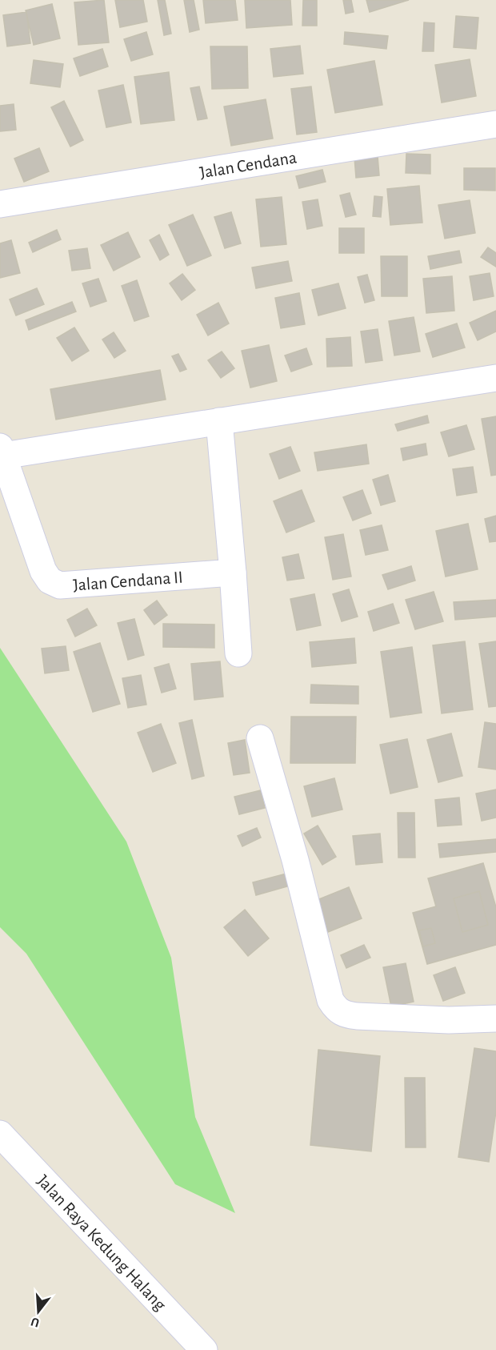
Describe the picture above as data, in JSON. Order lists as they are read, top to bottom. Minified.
{"streets":{"street":["Jalan Cendana","Jalan Cendana II","Jalan Raya Kedung Halang"]},"north":"bottom"}
